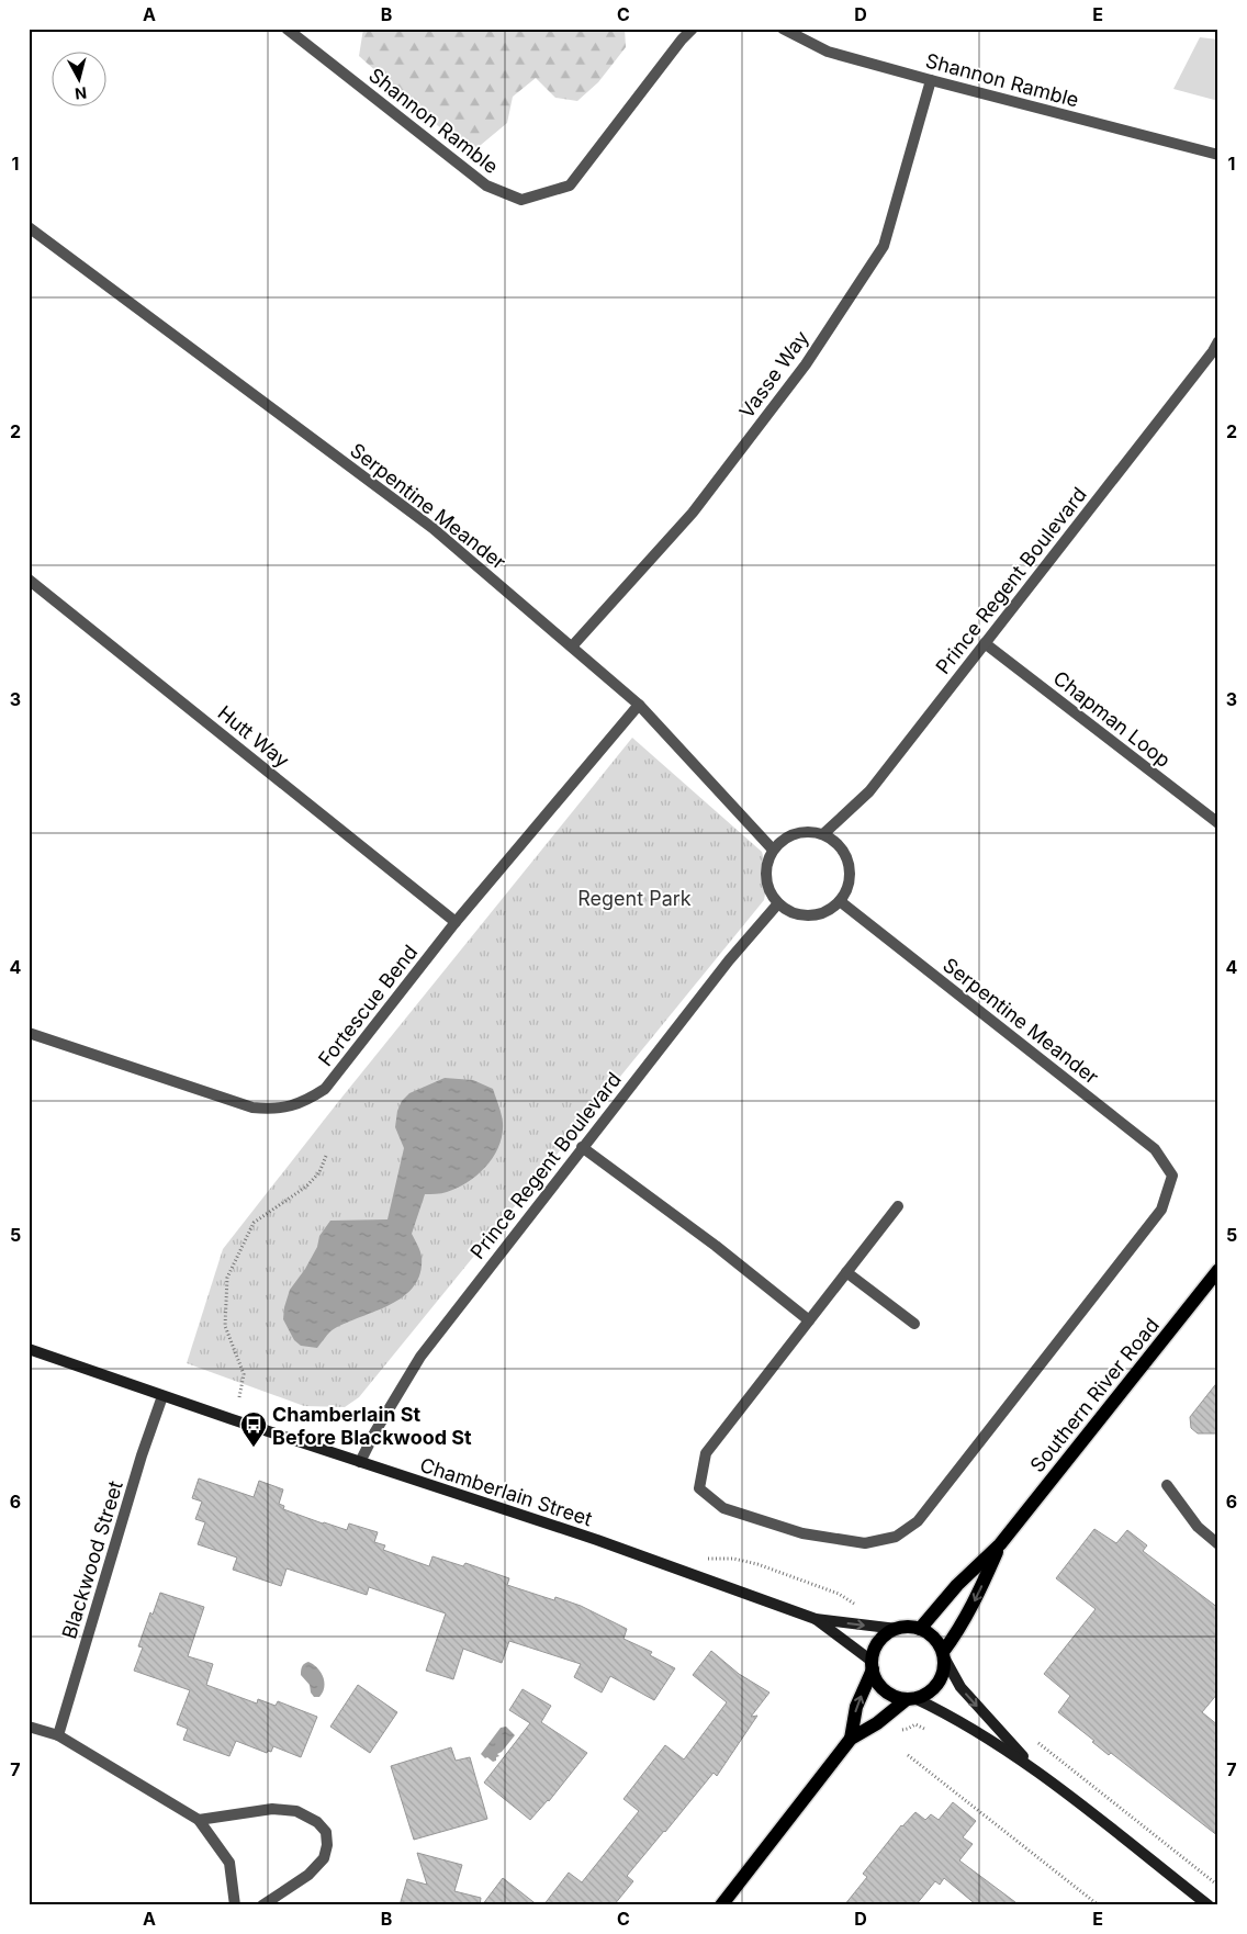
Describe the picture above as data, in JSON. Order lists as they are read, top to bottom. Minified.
{"streets":{"main road":["Southern River Road","Chamberlain Street"],"street":["Shannon Ramble","Vasse Way","Serpentine Meander","Prince Regent Boulevard","Chapman Loop","Hutt Way","Fortescue Bend","Blackwood Street"]},"crossings":[["Shannon Ramble","Vasse Way"],["Vasse Way","Serpentine Meander"],["Serpentine Meander","Prince Regent Boulevard"],["Serpentine Meander","Fortescue Bend"],["Prince Regent Boulevard","Chapman Loop"],["Prince Regent Boulevard","Chamberlain Street"],["Hutt Way","Fortescue Bend"],["Southern River Road","Chamberlain Street"],["Chamberlain Street","Blackwood Street"]],"parks":["Regent Park"],"places":{"bus stop":["Chamberlain St Before Blackwood St"]},"north":"bottom","grid":{"columns":["A","B","C","D","E"],"rows":["1","2","3","4","5","6","7"]}}
